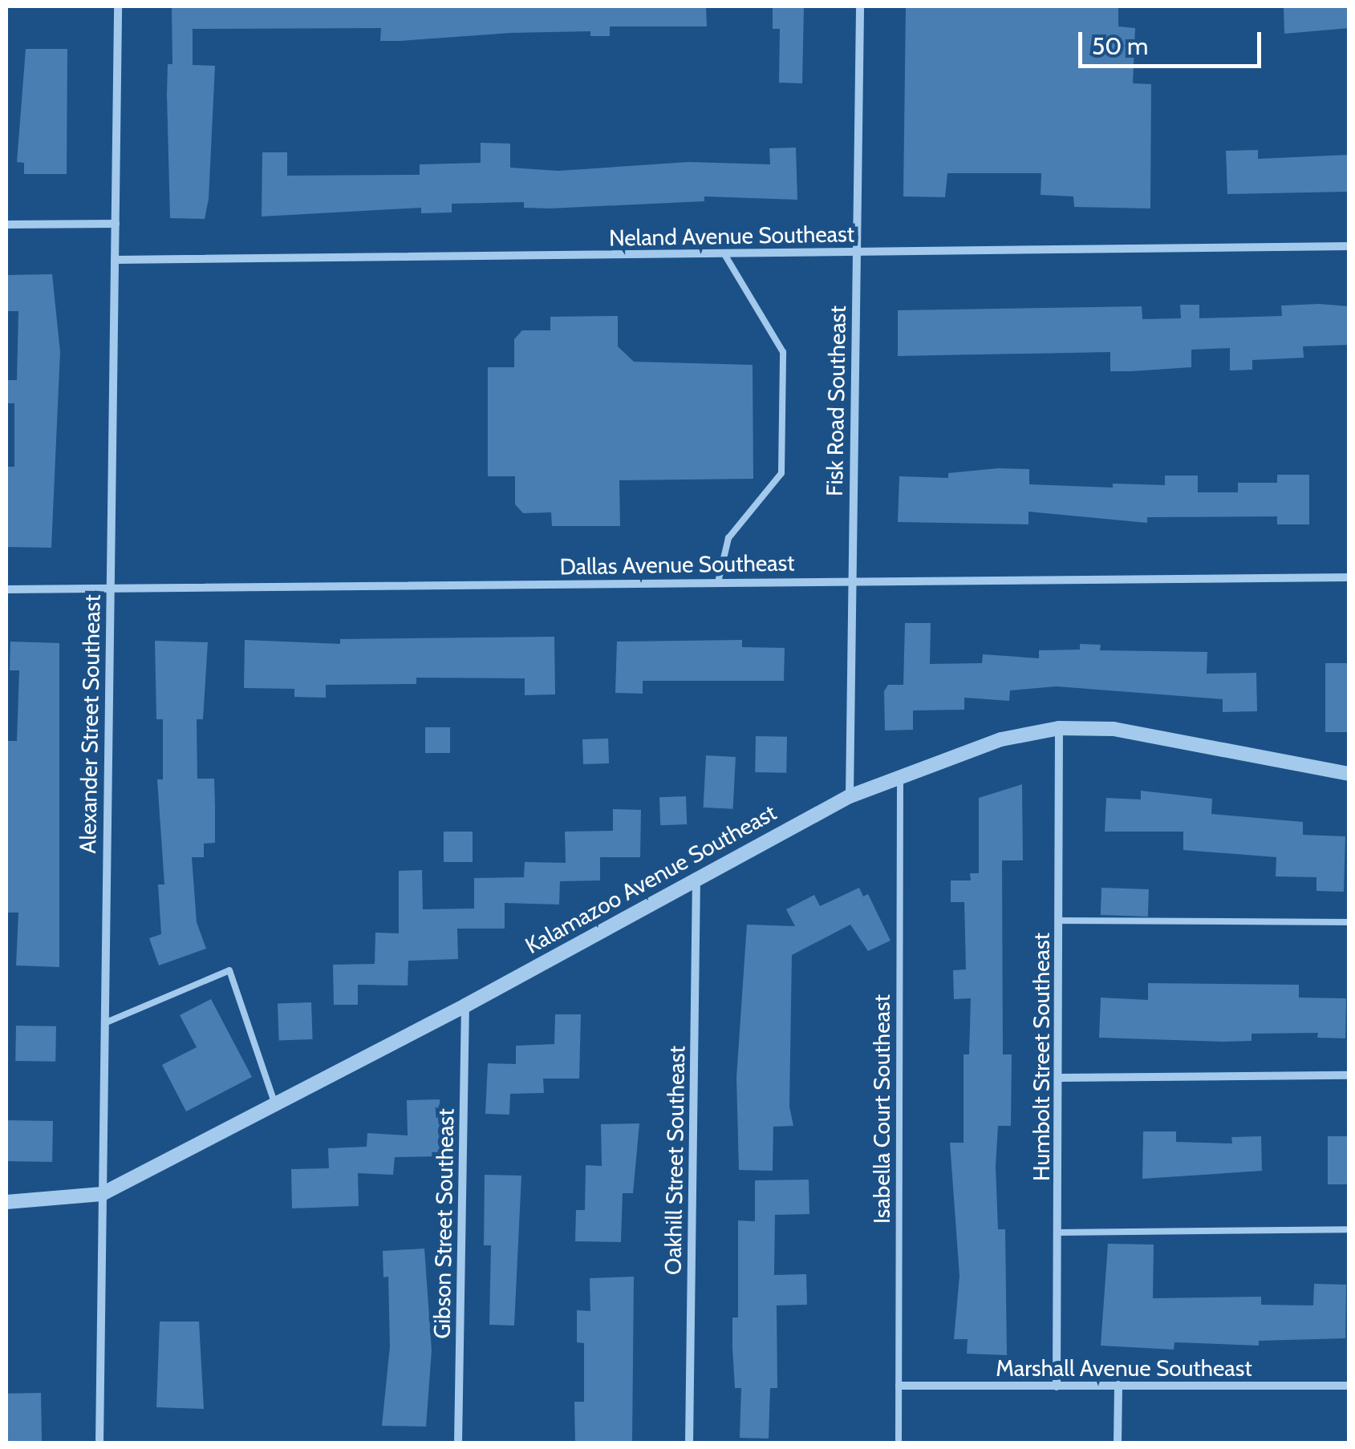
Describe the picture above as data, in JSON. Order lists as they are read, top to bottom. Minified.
{"streets":{"street":["Neland Avenue Southeast","Fisk Road Southeast","Dallas Avenue Southeast","Alexander Street Southeast","Kalamazoo Avenue Southeast","Humbolt Street Southeast","Oakhill Street Southeast","Gibson Street Southeast","Marshall Avenue Southeast"],"lane":["Isabella Court Southeast"]},"crossings":[["Neland Avenue Southeast","Fisk Road Southeast"],["Neland Avenue Southeast","Alexander Street Southeast"],["Fisk Road Southeast","Dallas Avenue Southeast"],["Fisk Road Southeast","Kalamazoo Avenue Southeast"],["Dallas Avenue Southeast","Alexander Street Southeast"],["Alexander Street Southeast","Kalamazoo Avenue Southeast"],["Kalamazoo Avenue Southeast","Humbolt Street Southeast"],["Kalamazoo Avenue Southeast","Isabella Court Southeast"],["Kalamazoo Avenue Southeast","Oakhill Street Southeast"],["Kalamazoo Avenue Southeast","Gibson Street Southeast"],["Humbolt Street Southeast","Marshall Avenue Southeast"],["Isabella Court Southeast","Marshall Avenue Southeast"]],"scale_bar":"50 m"}
